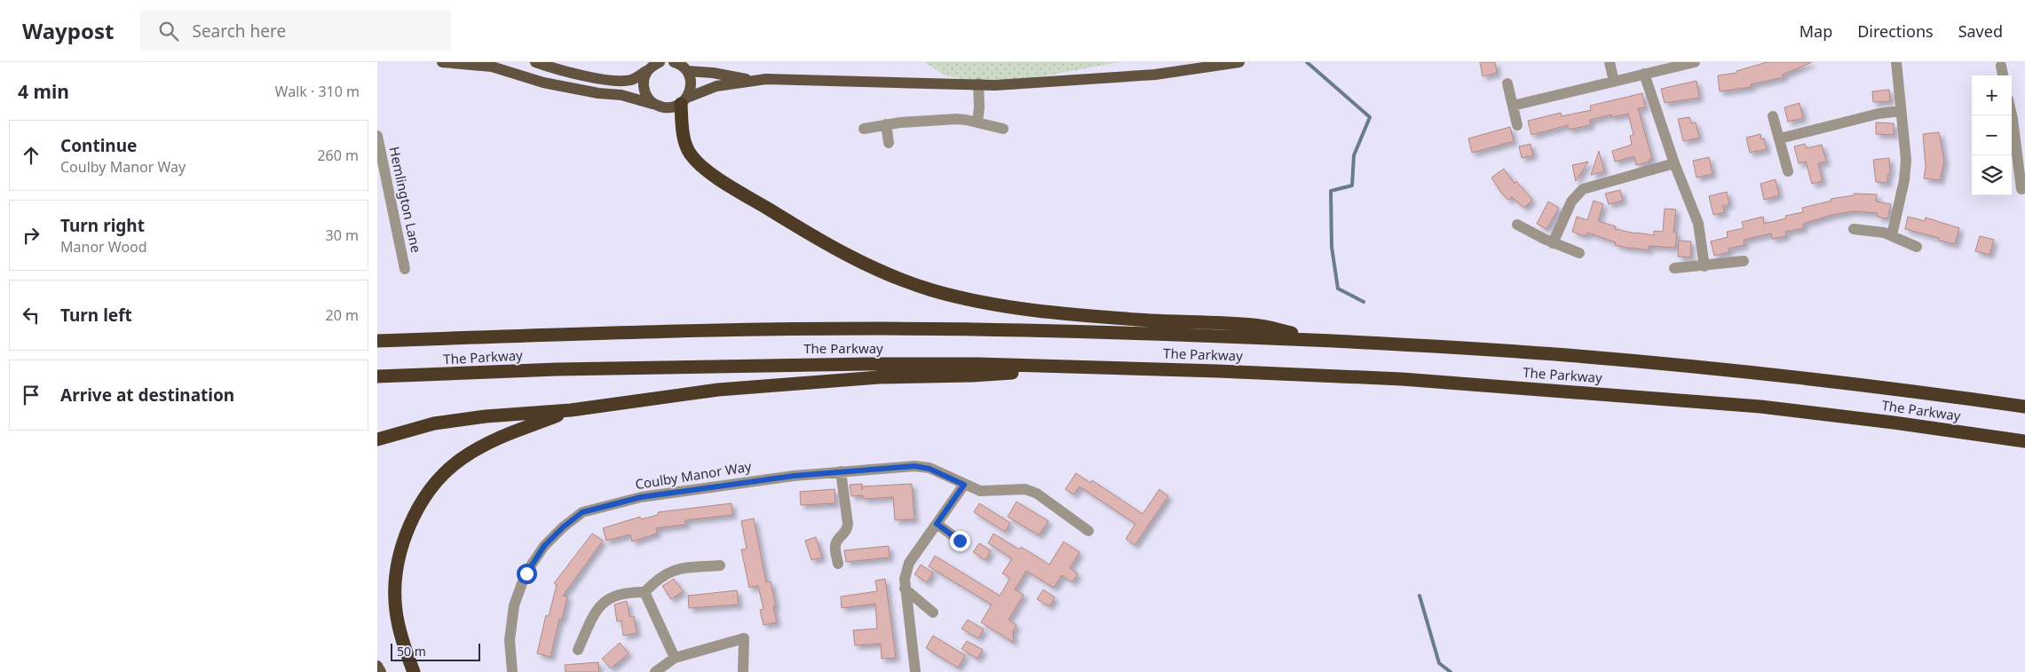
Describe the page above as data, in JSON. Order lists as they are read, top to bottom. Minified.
{"streets":{"highway":["The Parkway"],"street":["Hemlington Lane","Coulby Manor Way"]},"scale_bar":"50 m","page":{"header":"Waypost","search":"Search here","nav":["Map","Directions","Saved"],"heading":["4 min","Walk · 310 m"],"map_buttons":["+","−"],"list":[["Continue","Coulby Manor Way","260 m"],["Turn right","Manor Wood","30 m"],["Turn left","20 m"],"Arrive at destination"],"scale":"50 m"}}
